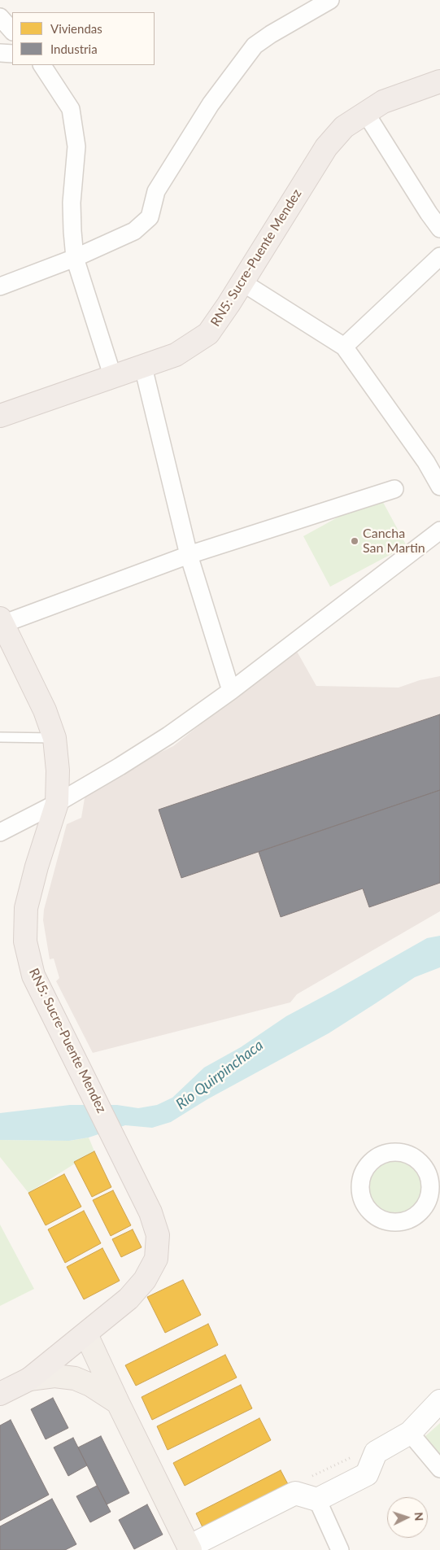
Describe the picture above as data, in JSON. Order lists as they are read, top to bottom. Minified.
{"streets":{"highway":["RN5: Sucre-Puente Mendez"]},"water":["Río Quirpinchaca"],"places":["Cancha San Martin"],"legend":["Viviendas","Industria"],"north":"right"}
